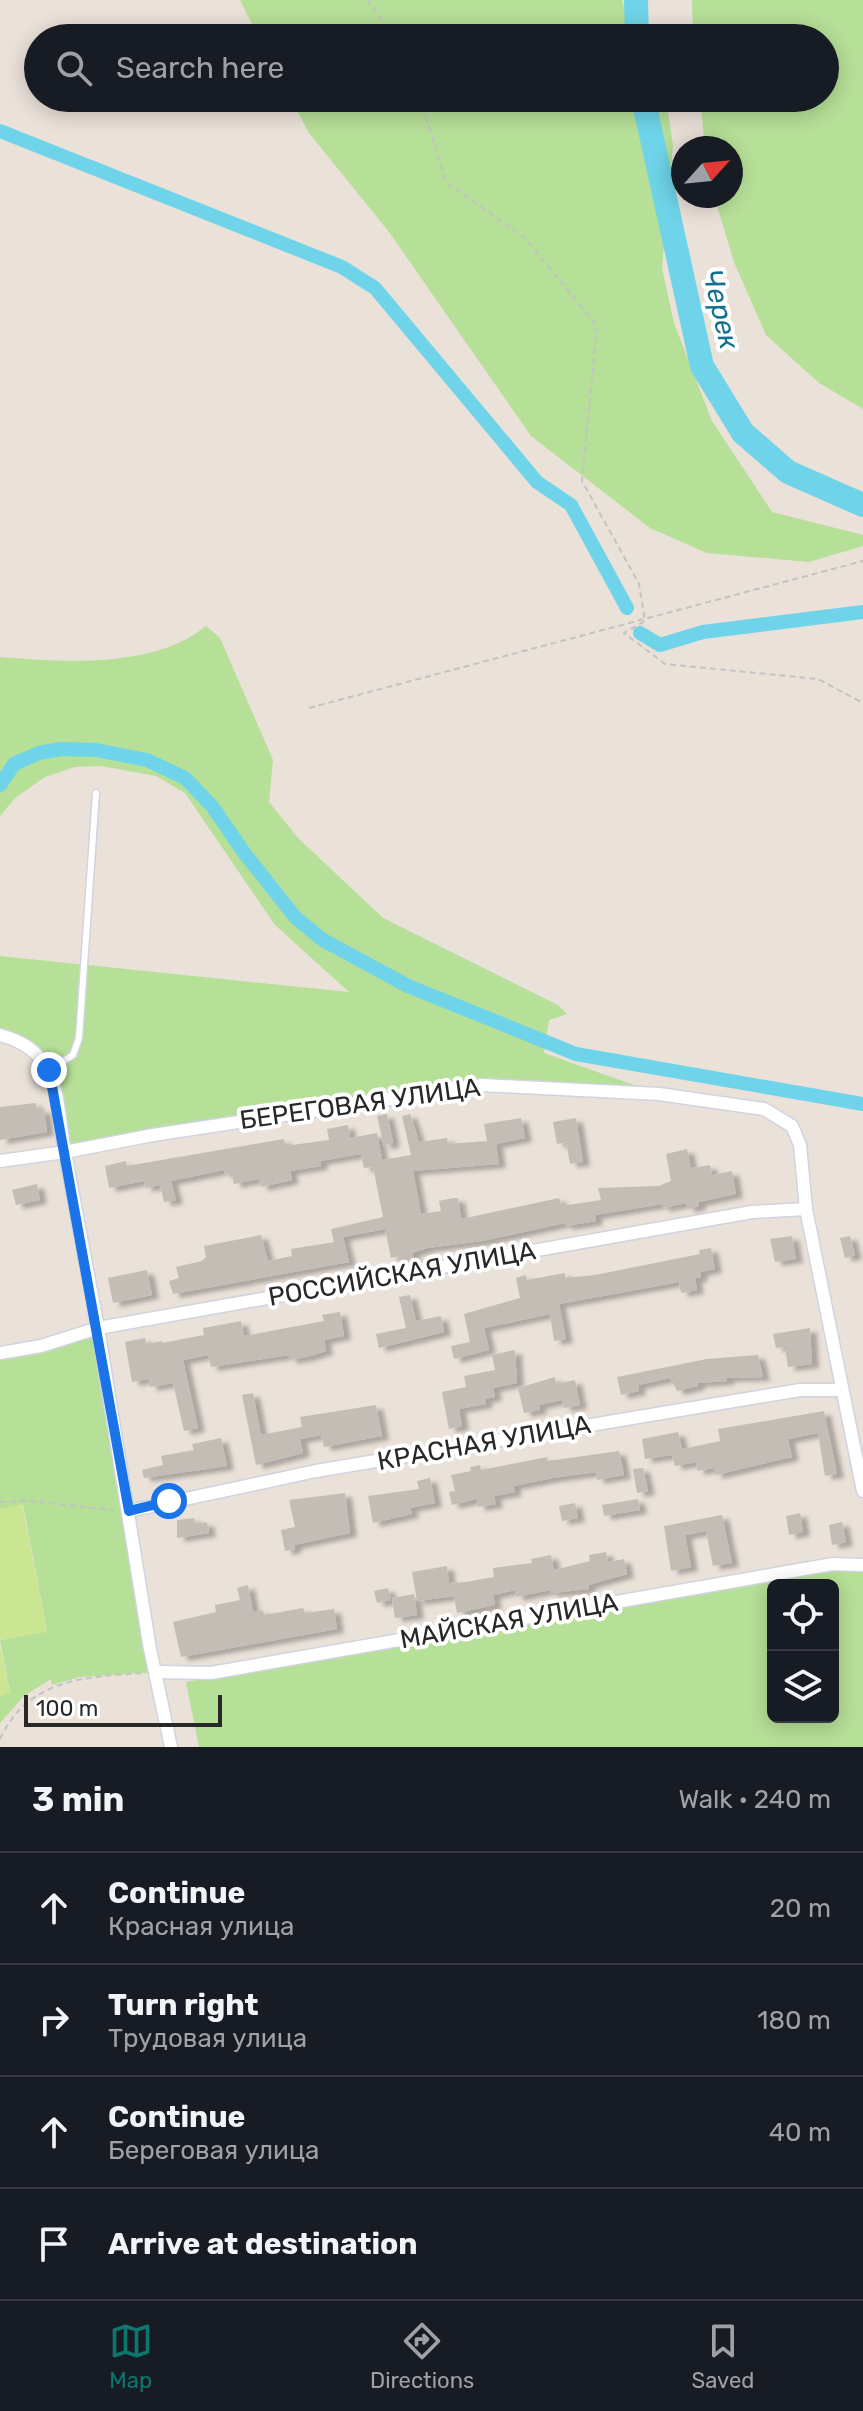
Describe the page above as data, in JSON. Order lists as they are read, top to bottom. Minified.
{"streets":{"street":["БЕРЕГОВАЯ УЛИЦА","РОССИЙСКАЯ УЛИЦА","КРАСНАЯ УЛИЦА","МАЙСКАЯ УЛИЦА"]},"crossings":[["БЕРЕГОВАЯ УЛИЦА","РОССИЙСКАЯ УЛИЦА"]],"water":["Черек"],"scale_bar":"100 m","north":"top right","page":{"search":"Search here","scale":"100 m","heading":["3 min","Walk · 240 m"],"list":[["Continue","Красная улица","20 m"],["Turn right","Трудовая улица","180 m"],["Continue","Береговая улица","40 m"],"Arrive at destination"],"nav":["Map","Directions","Saved"]}}
